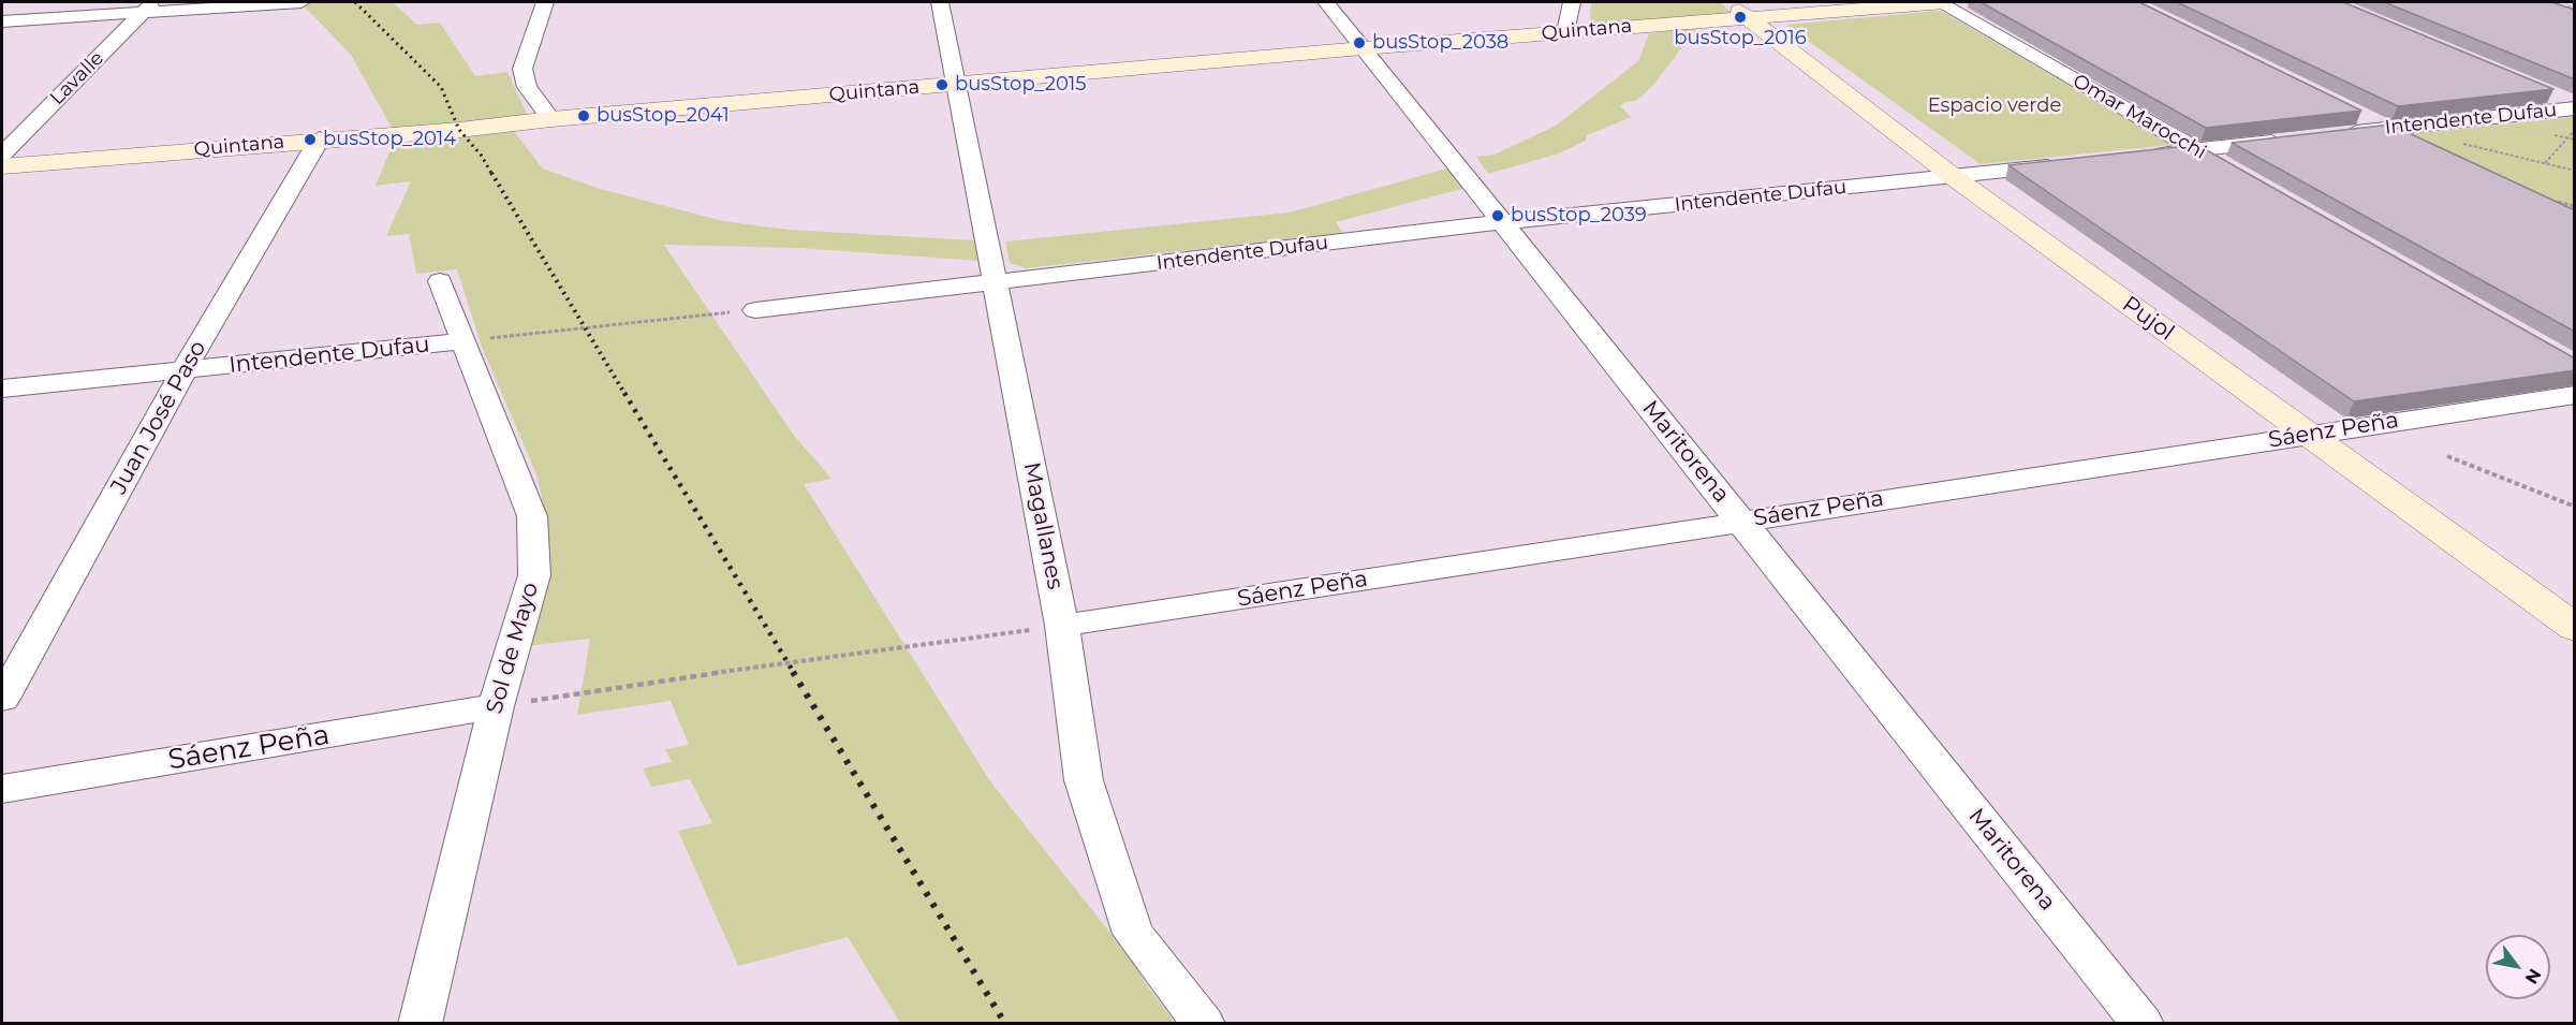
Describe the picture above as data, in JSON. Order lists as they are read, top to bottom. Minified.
{"streets":{"street":["Quintana","Lavalle","Omar Marocchi","Intendente Dufau","Pujol","Juan José Paso","Sáenz Peña","Maritorena","Magallanes","Sol de Mayo"]},"crossings":[["Quintana","Omar Marocchi"],["Quintana","Pujol"],["Quintana","Juan José Paso"],["Quintana","Maritorena"],["Quintana","Magallanes"],["Intendente Dufau","Pujol"],["Intendente Dufau","Juan José Paso"],["Intendente Dufau","Maritorena"],["Intendente Dufau","Magallanes"],["Intendente Dufau","Sol de Mayo"],["Pujol","Sáenz Peña"],["Sáenz Peña","Maritorena"],["Sáenz Peña","Magallanes"],["Sáenz Peña","Sol de Mayo"]],"parks":["Espacio verde"],"places":["busStop_2016","busStop_2038","busStop_2015","busStop_2041","busStop_2014","busStop_2039"],"north":"bottom right"}
